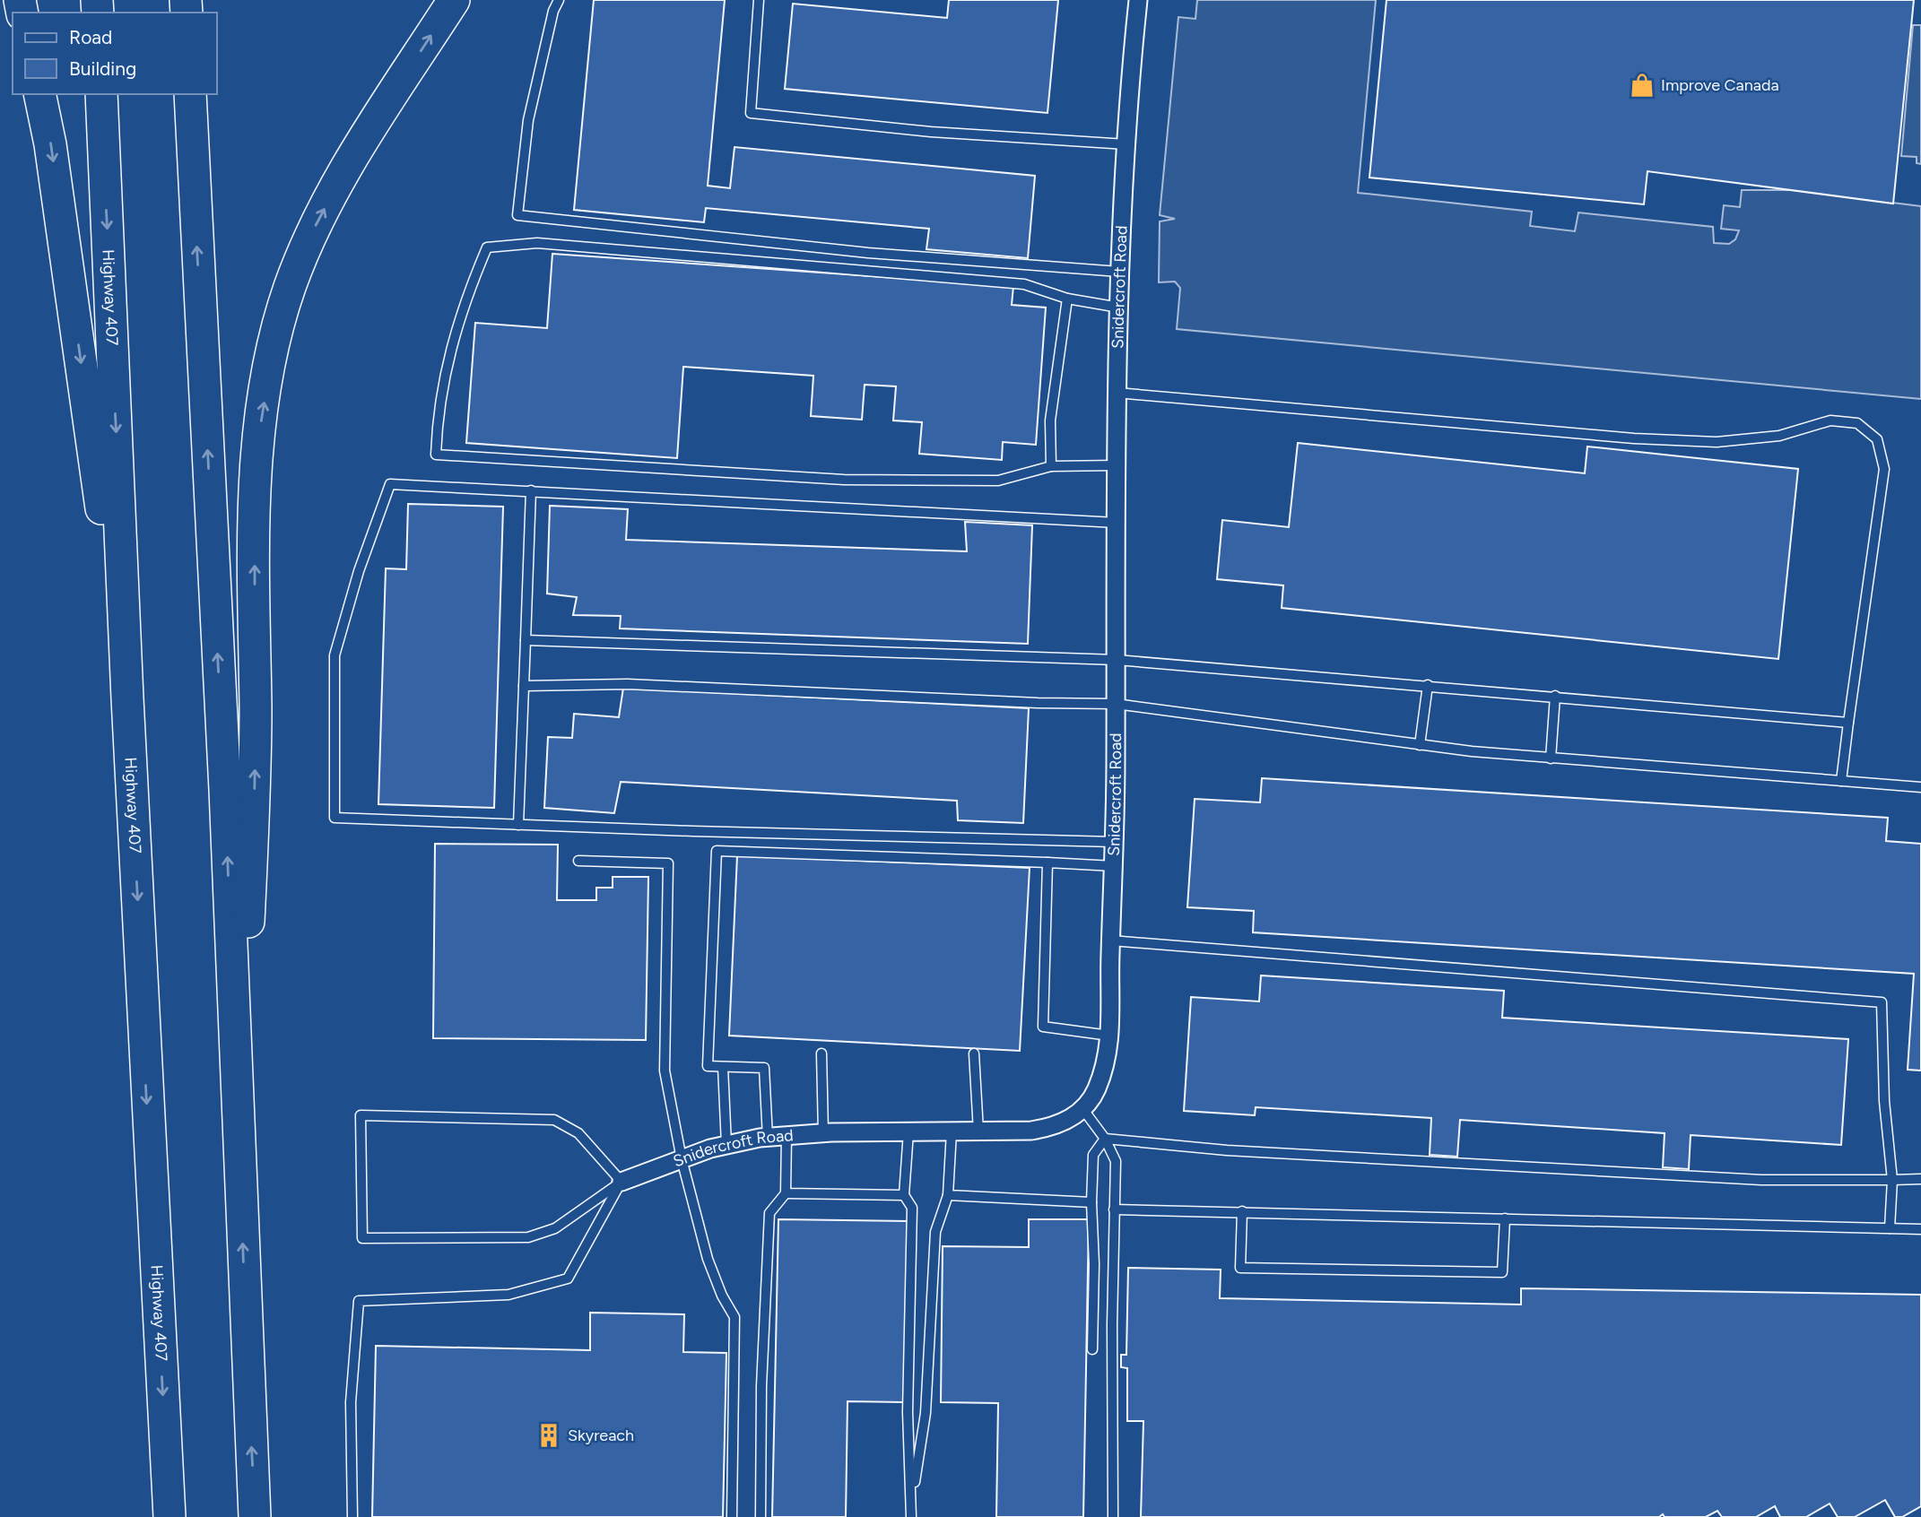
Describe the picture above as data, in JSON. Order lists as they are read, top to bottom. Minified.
{"streets":{"highway":["Highway 407"],"street":["Snidercroft Road"]},"places":{"shop":["Improve Canada"],"building":["Skyreach"]},"legend":["Road","Building"]}
